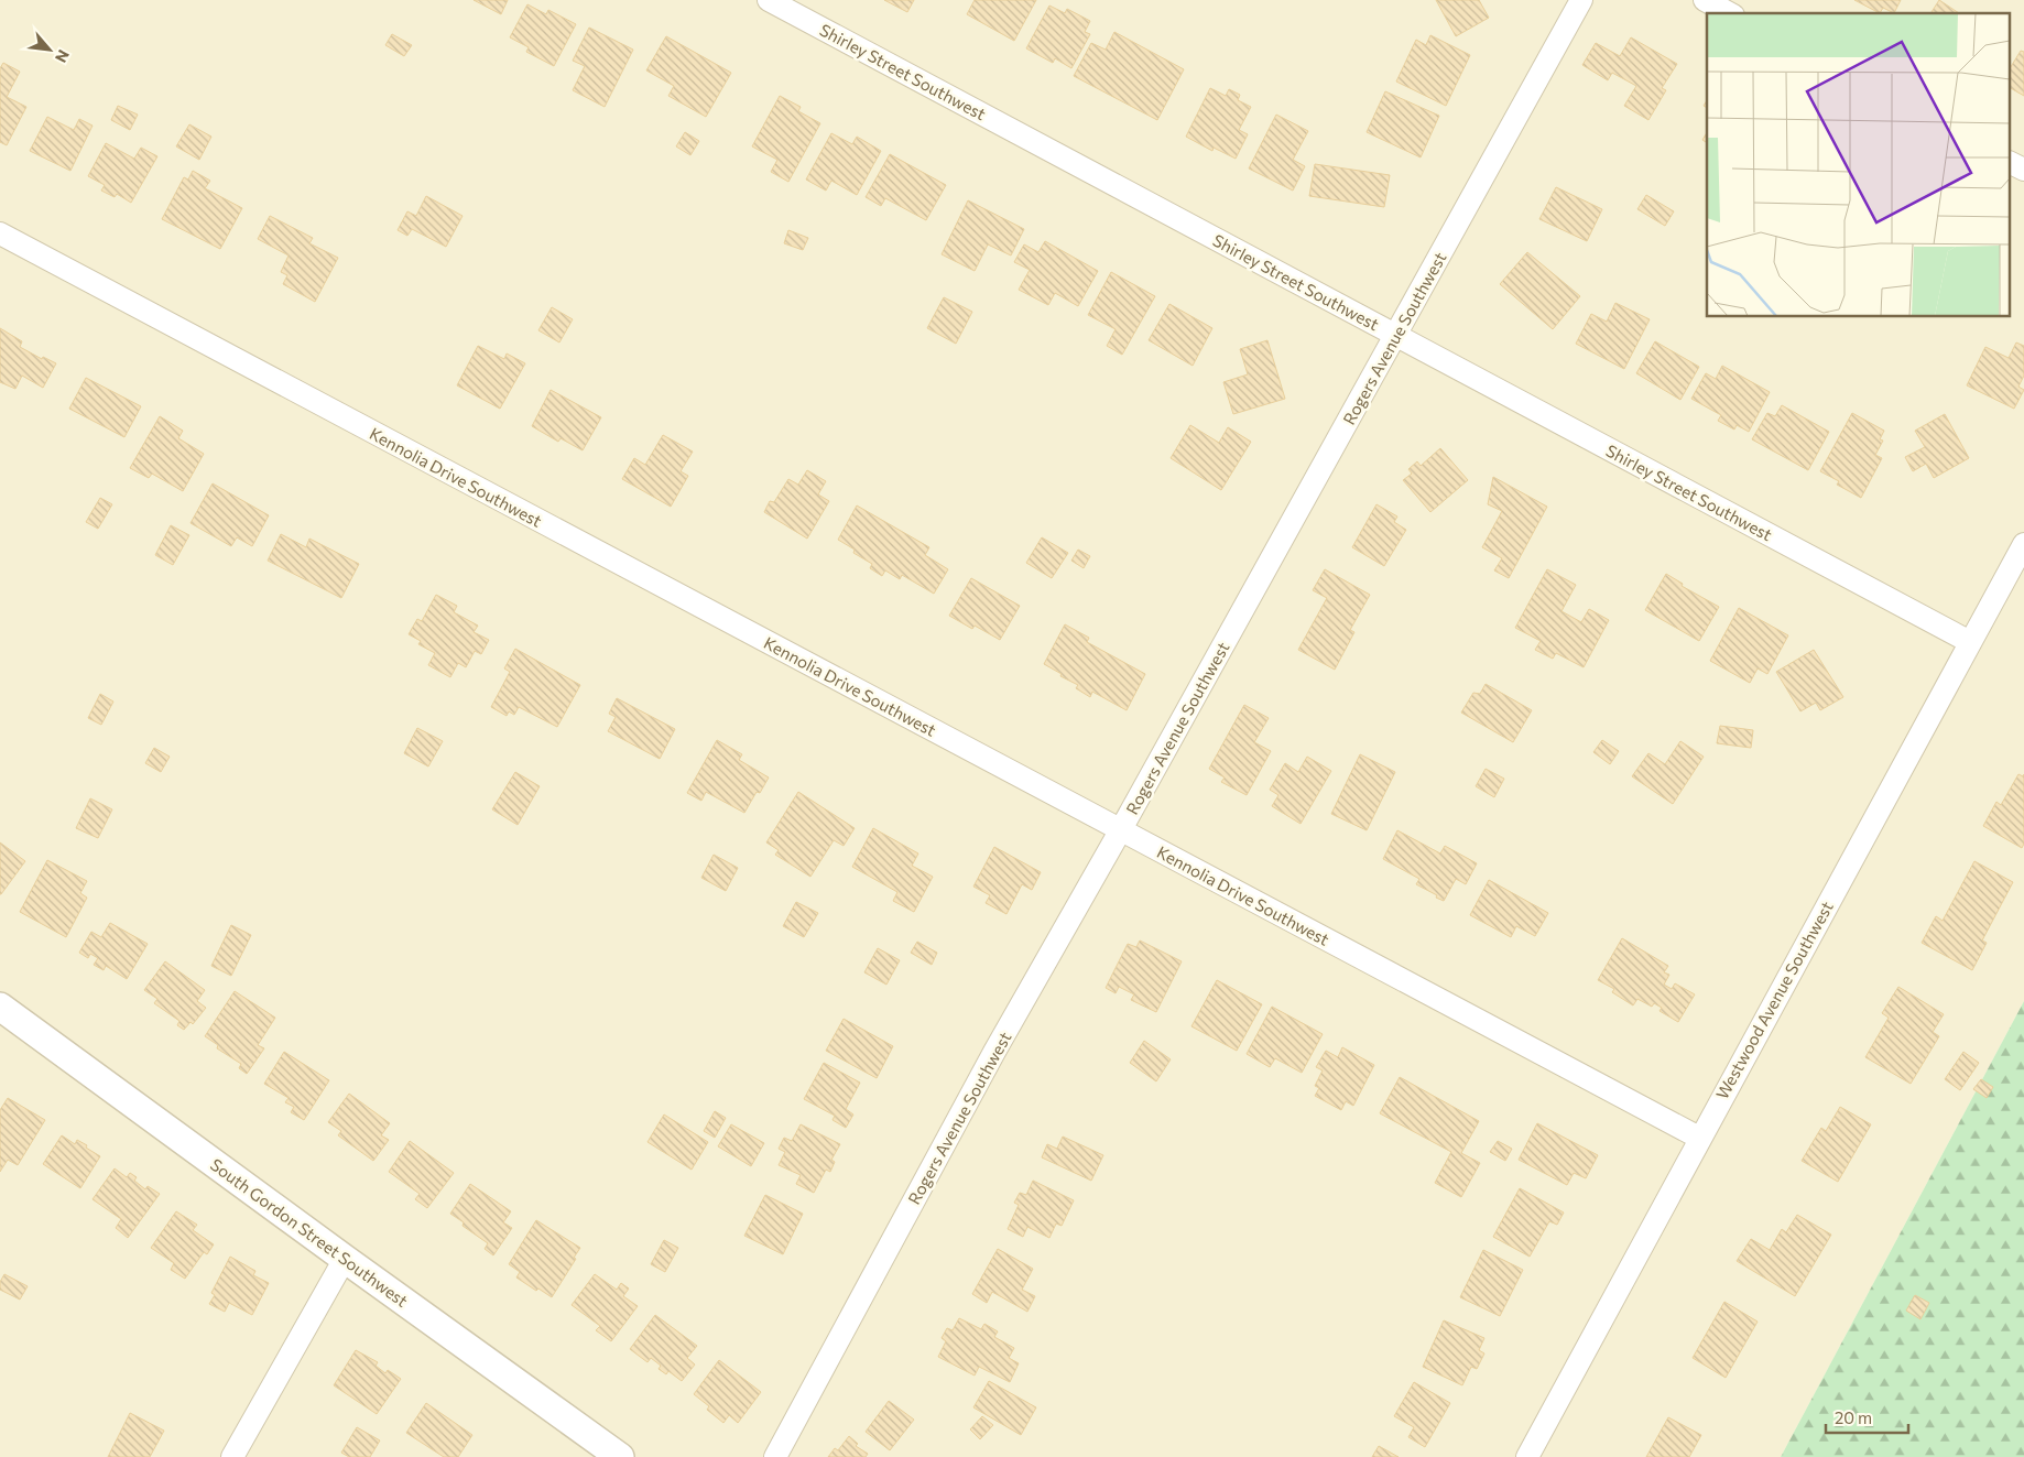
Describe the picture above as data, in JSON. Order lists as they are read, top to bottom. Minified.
{"streets":{"street":["Shirley Street Southwest","Rogers Avenue Southwest","Kennolia Drive Southwest","Westwood Avenue Southwest","South Gordon Street Southwest"]},"crossings":[["Shirley Street Southwest","Rogers Avenue Southwest"],["Shirley Street Southwest","Westwood Avenue Southwest"],["Rogers Avenue Southwest","Kennolia Drive Southwest"],["Kennolia Drive Southwest","Westwood Avenue Southwest"]],"scale_bar":"20 m","north":"bottom right"}
